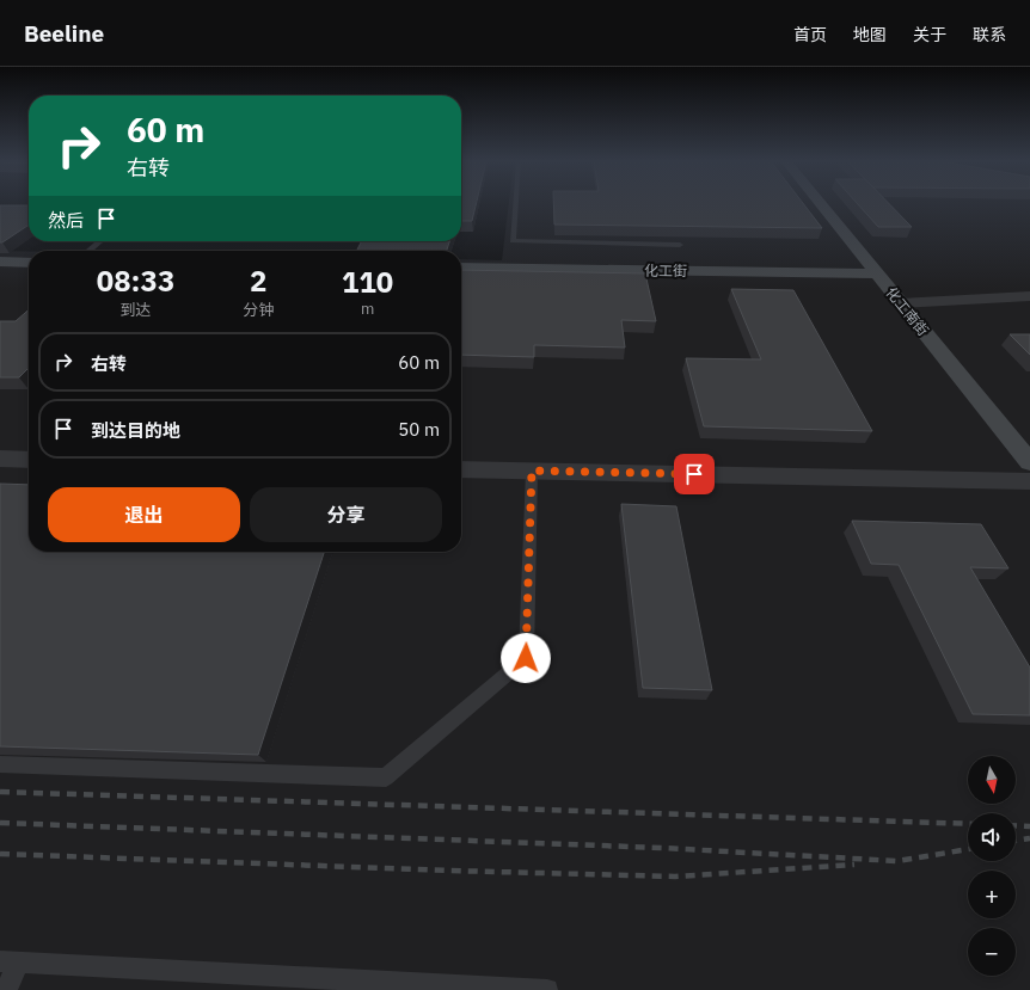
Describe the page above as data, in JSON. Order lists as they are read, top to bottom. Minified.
{"streets":{"street":["化工街","化工南街"]},"crossings":[["化工街","化工南街"]],"north":"bottom","page":{"header":"Beeline","nav":["首页","地图","关于","联系"],"turn":["60 m","右转"],"then":"然后","eta":["08:33","到达","2","分钟","110","m"],"list":[{"name":"右转","value":"60 m"},{"name":"到达目的地","value":"50 m"}],"buttons":["退出","分享"],"map_buttons":["+","−"]}}
